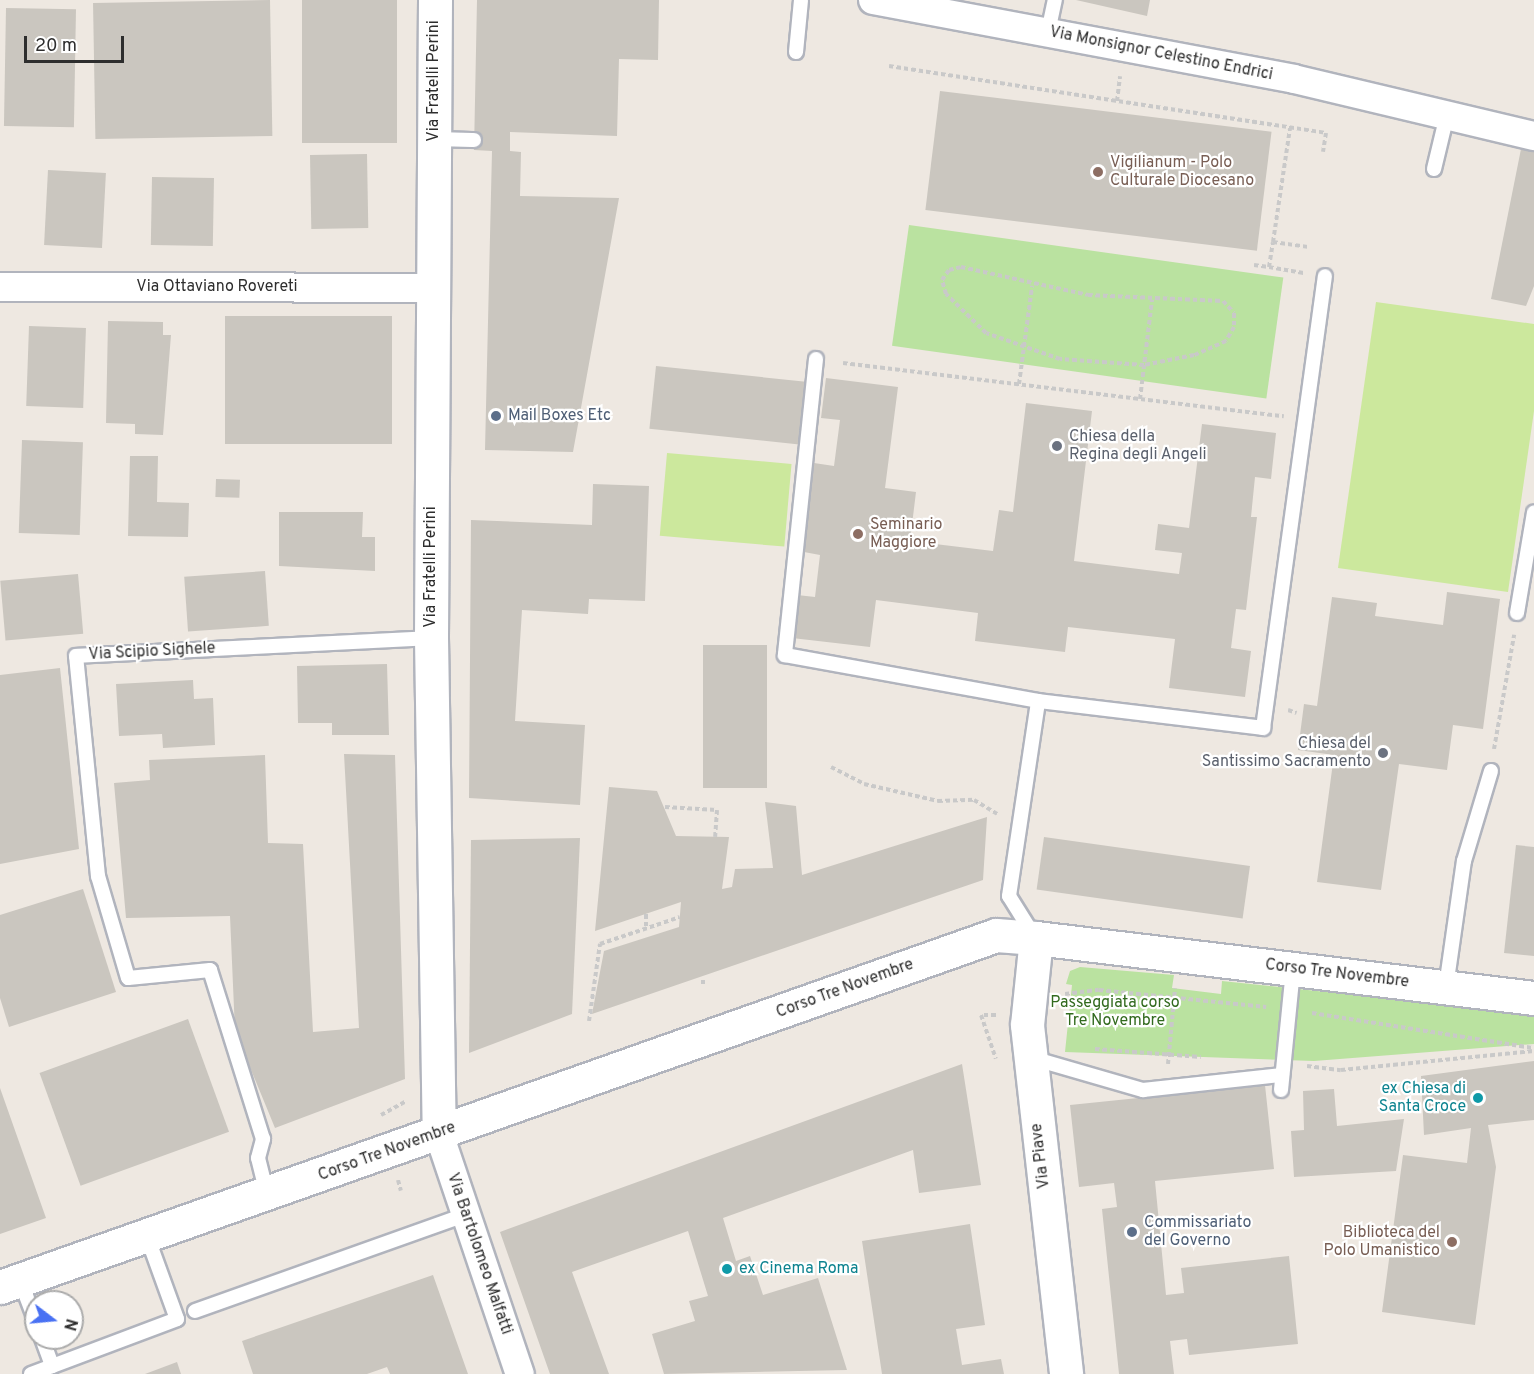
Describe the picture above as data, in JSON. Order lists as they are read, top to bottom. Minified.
{"streets":{"street":["Via Monsignor Celestino Endrici","Via Fratelli Perini","Via Ottaviano Rovereti","Corso Tre Novembre","Via Piave","Via Bartolomeo Malfatti"],"lane":["Via Scipio Sighele"]},"crossings":[["Via Fratelli Perini","Via Ottaviano Rovereti"],["Via Fratelli Perini","Via Scipio Sighele"],["Via Fratelli Perini","Corso Tre Novembre"],["Via Fratelli Perini","Via Bartolomeo Malfatti"],["Via Scipio Sighele","Corso Tre Novembre"],["Corso Tre Novembre","Via Piave"],["Corso Tre Novembre","Via Bartolomeo Malfatti"]],"parks":["Passeggiata corso Tre Novembre"],"places":["Vigilianum - Polo Culturale Diocesano","Mail Boxes Etc","Chiesa della Regina degli Angeli","Seminario Maggiore","Chiesa del Santissimo Sacramento","ex Chiesa di Santa Croce","Commissariato del Governo","Biblioteca del Polo Umanistico","ex Cinema Roma"],"scale_bar":"20 m","north":"right"}
